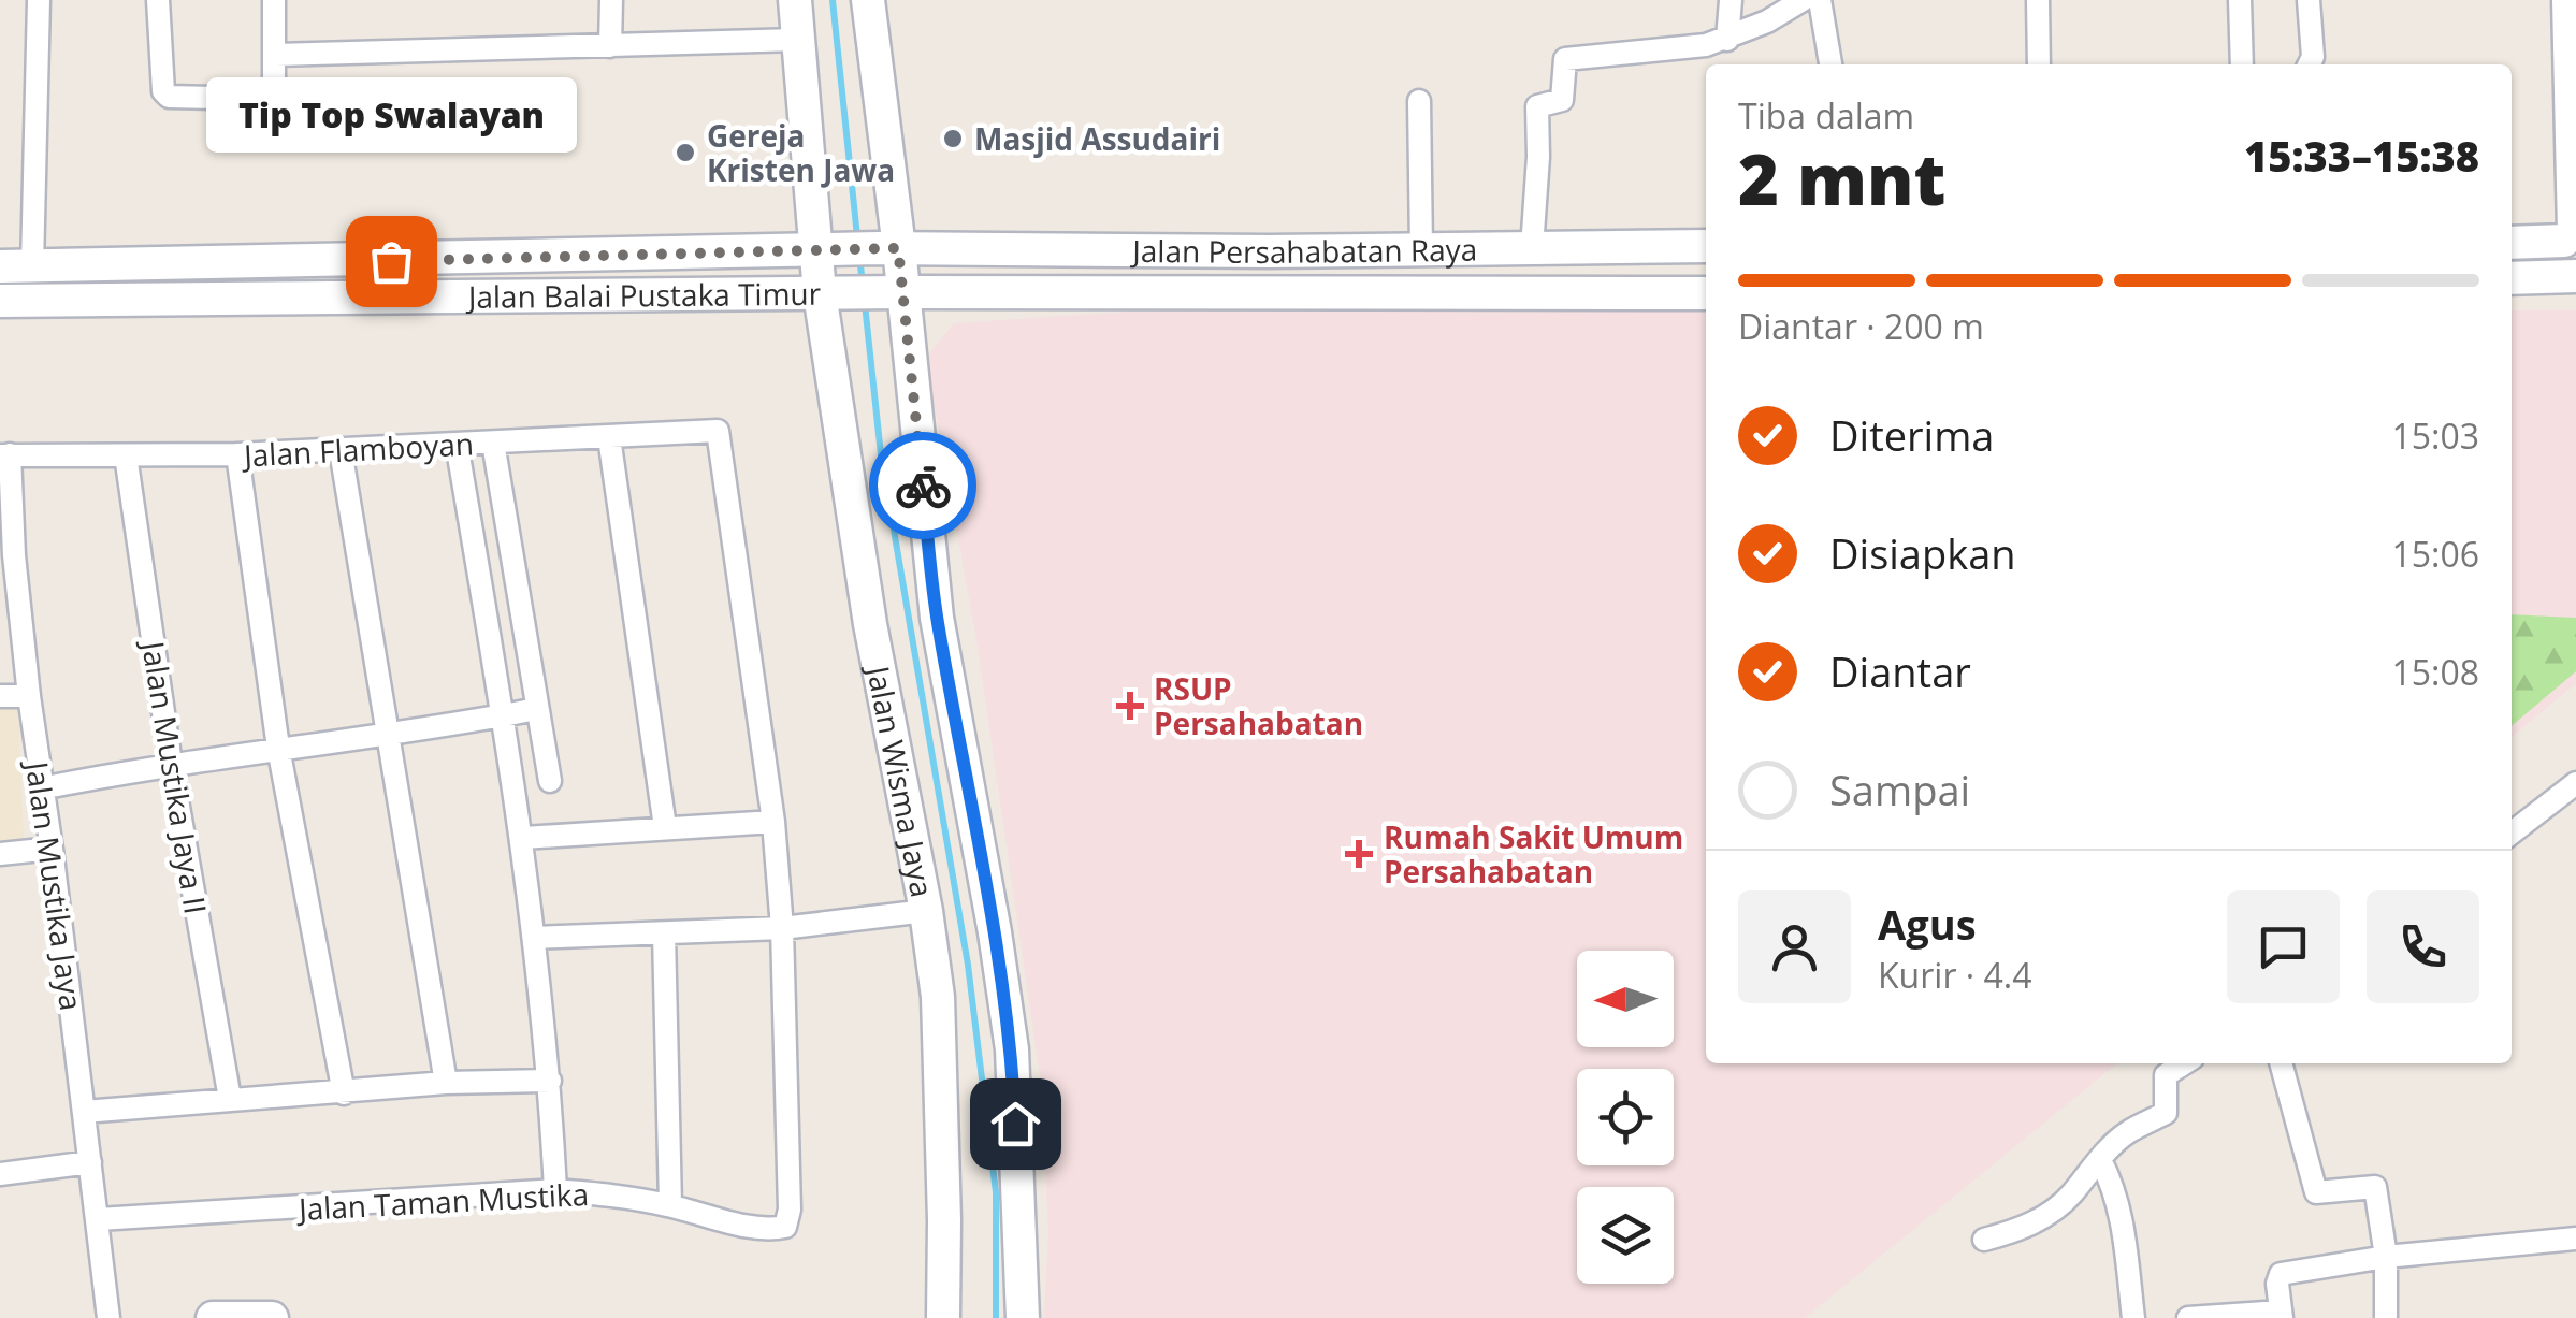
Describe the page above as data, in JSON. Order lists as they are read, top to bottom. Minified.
{"streets":{"street":["Jalan Persahabatan Raya","Jalan Balai Pustaka Timur","Jalan Flamboyan","Jalan Mustika Jaya II","Jalan Wisma Jaya","Jalan Mustika Jaya","Jalan Taman Mustika"]},"crossings":[["Jalan Persahabatan Raya","Jalan Balai Pustaka Timur"],["Jalan Balai Pustaka Timur","Jalan Wisma Jaya"],["Jalan Flamboyan","Jalan Mustika Jaya II"],["Jalan Flamboyan","Jalan Mustika Jaya"],["Jalan Mustika Jaya","Jalan Taman Mustika"]],"places":{"other":["Masjid Assudairi","Gereja Kristen Jawa","Tip Top Swalayan"],"health":["RSUP Persahabatan","Rumah Sakit Umum Persahabatan"]},"north":"left","page":{"heading":["2 mnt","Tiba dalam","15:33–15:38"],"panel":["Agus","Kurir · 4.4"],"bubble":"Tip Top Swalayan","bar":"Diantar · 200 m","list":[["Diterima","15:03"],["Disiapkan","15:06"],["Diantar","15:08"],"Sampai"]}}
